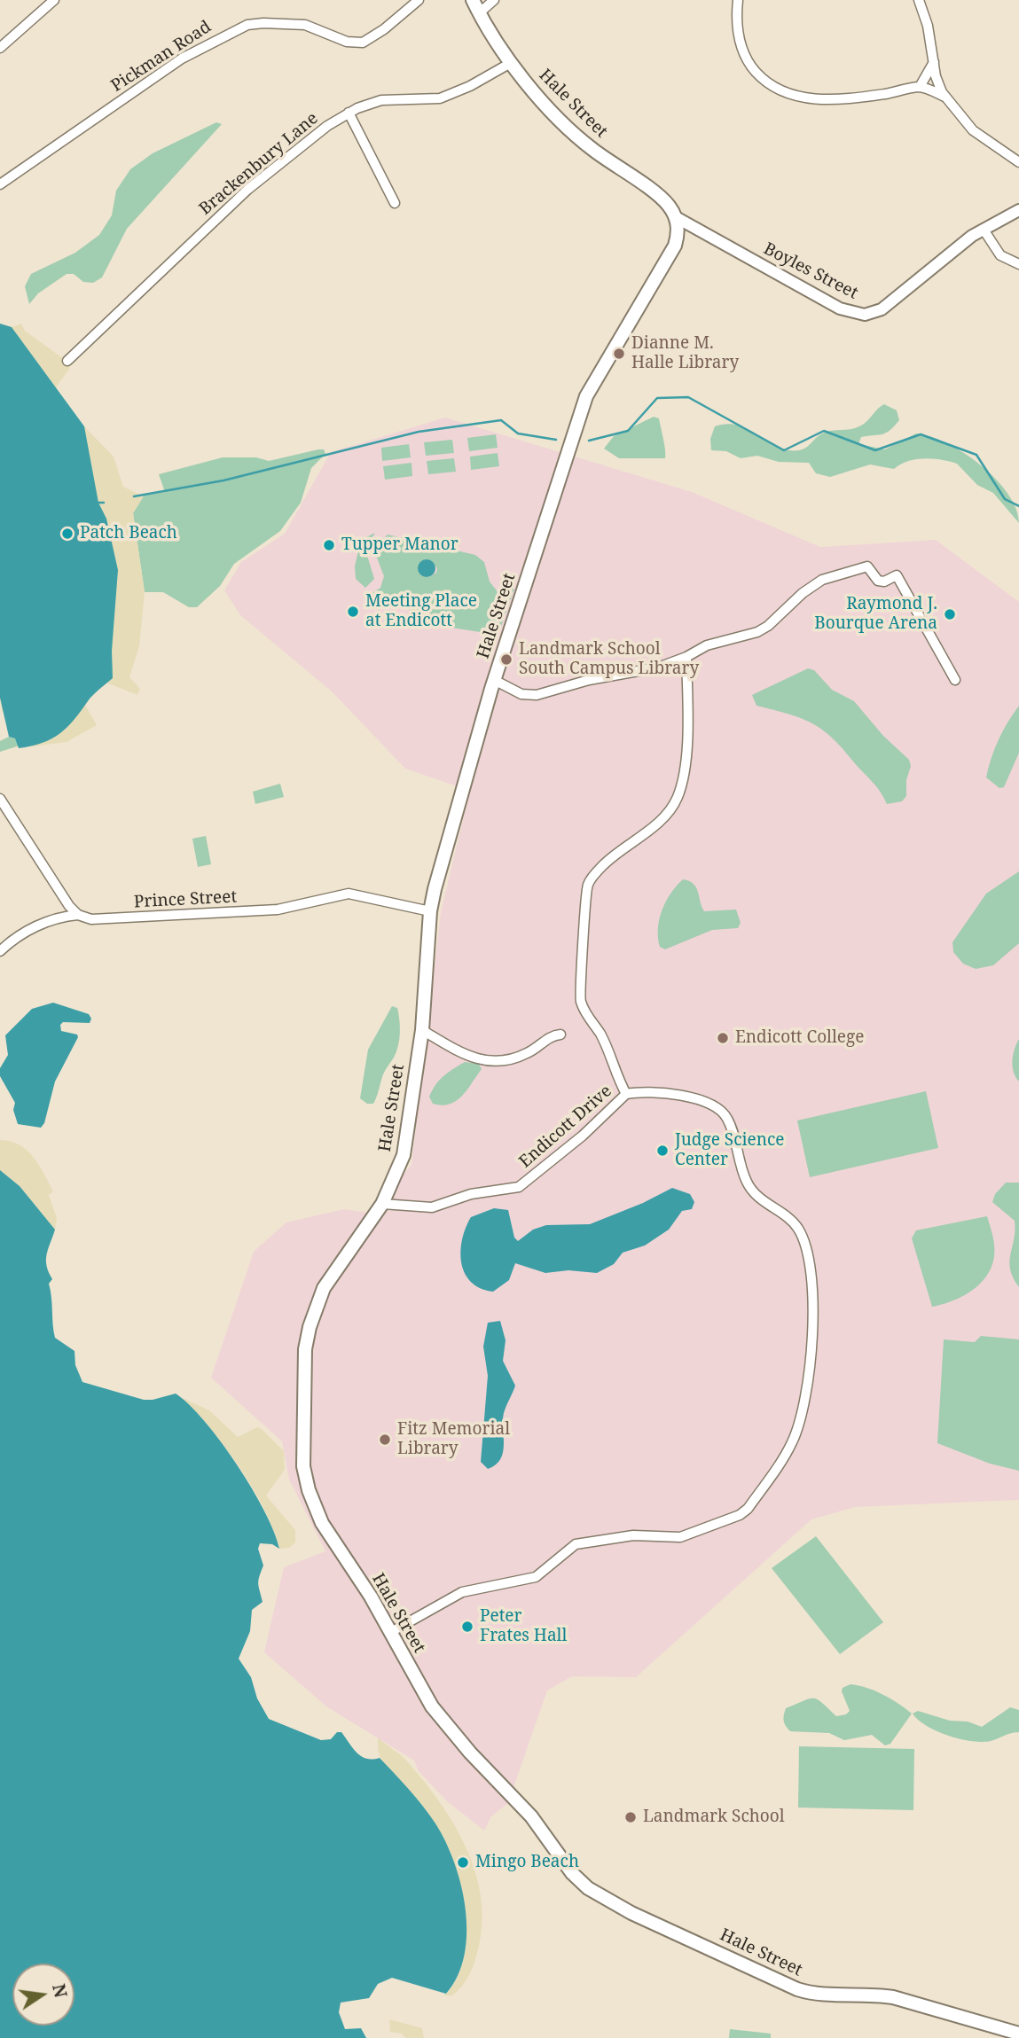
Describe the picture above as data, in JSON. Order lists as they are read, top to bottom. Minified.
{"streets":{"main road":["Hale Street"],"street":["Pickman Road","Brackenbury Lane","Boyles Street","Prince Street","Endicott Drive"]},"crossings":[["Hale Street","Brackenbury Lane"],["Hale Street","Boyles Street"],["Hale Street","Prince Street"],["Hale Street","Endicott Drive"]],"places":["Dianne M. Halle Library","Patch Beach","Tupper Manor","Meeting Place at Endicott","Raymond J. Bourque Arena","Landmark School South Campus Library","Endicott College","Judge Science Center","Fitz Memorial Library","Peter Frates Hall","Landmark School","Mingo Beach"],"north":"right"}
